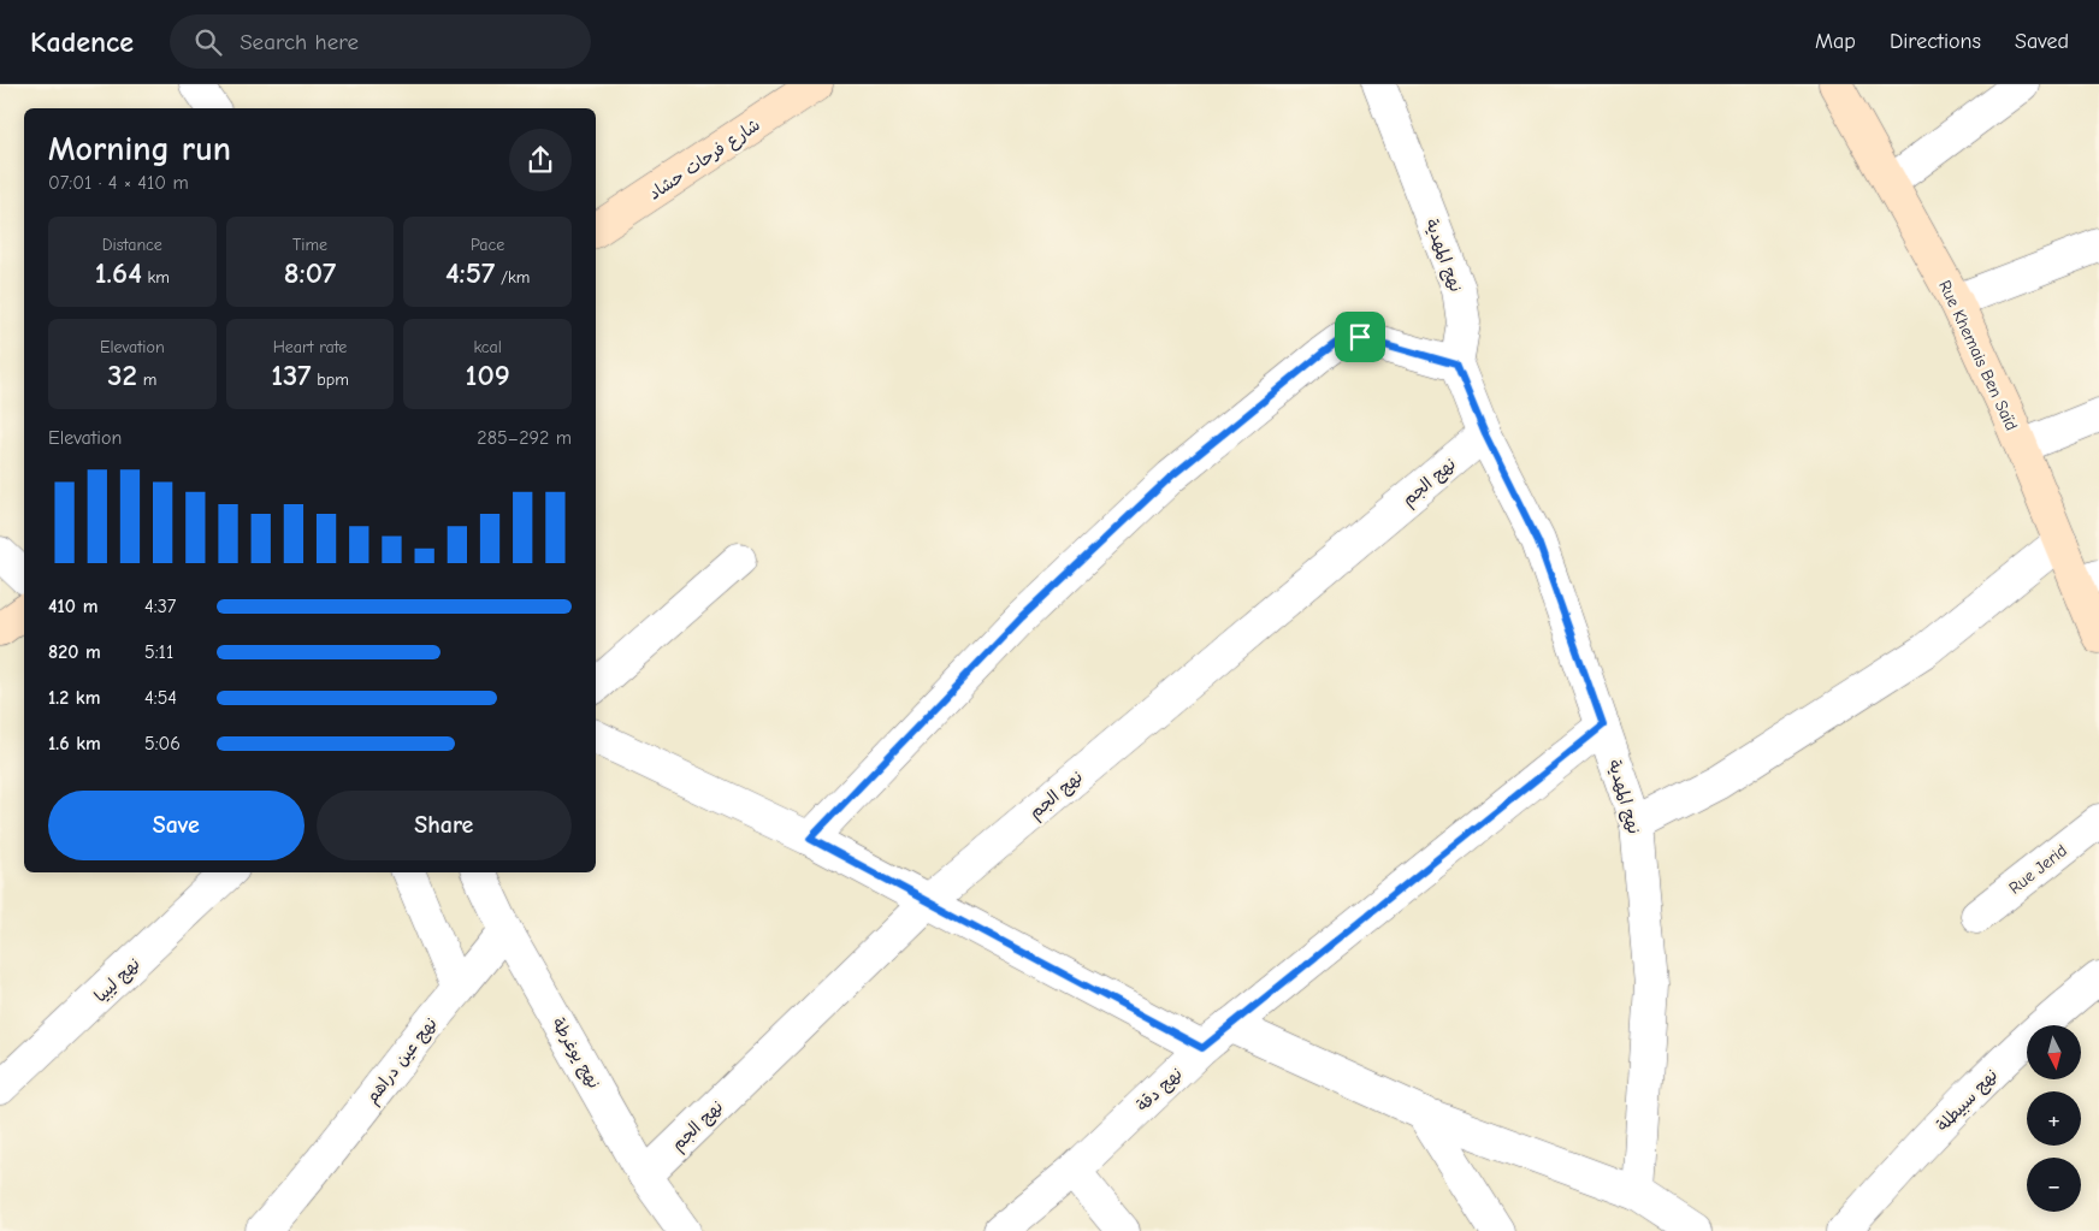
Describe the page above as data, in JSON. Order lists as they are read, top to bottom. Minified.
{"streets":{"street":["شارع فرحات حشاد","نهج المهدية","Rue Khemais Ben Saïd","نهج الجم","Rue Jerid","نهج ليبيا","نهج يوغرطة","نهج عين دراهم","نهج دقة","نهج سبيطلة"]},"crossings":[["نهج المهدية","نهج الجم"],["نهج المهدية","نهج دقة"],["نهج الجم","نهج يوغرطة"],["نهج يوغرطة","نهج عين دراهم"]],"north":"bottom","page":{"header":"Kadence","search":"Search here","nav":["Map","Directions","Saved"],"heading":["Morning run","07:01 · 4 × 410 m"],"stats":[["Distance","1.64 km"],["Time","8:07"],["Pace","4:57 /km"],["Elevation","32 m"],["Heart rate","137 bpm"],["kcal","109"]],"chart":["Elevation","285–292 m"],"list":[{"name":"410 m","note":"4:37"},{"name":"820 m","note":"5:11"},{"name":"1.2 km","note":"4:54"},{"name":"1.6 km","note":"5:06"}],"buttons":["Save","Share"],"map_buttons":["+","−"]}}
